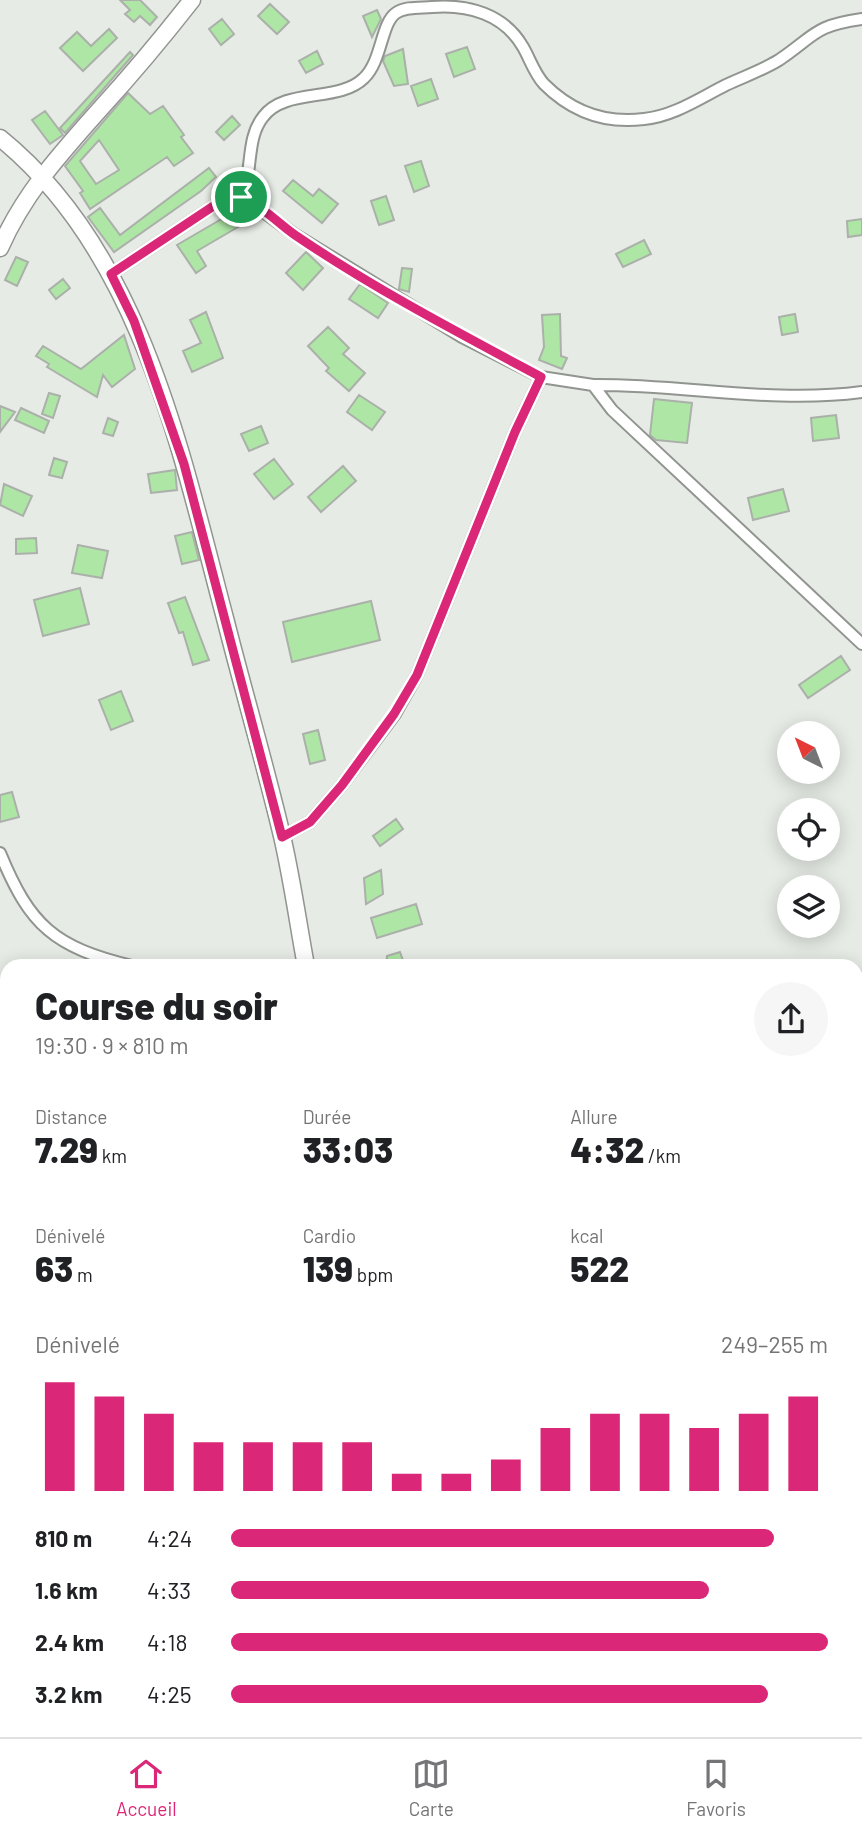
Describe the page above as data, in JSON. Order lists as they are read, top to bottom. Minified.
{"north":"top left","page":{"heading":["Course du soir","19:30 · 9 × 810 m"],"stats":[["Distance","7.29 km"],["Durée","33:03"],["Allure","4:32 /km"],["Dénivelé","63 m"],["Cardio","139 bpm"],["kcal","522"]],"chart":["Dénivelé","249–255 m"],"list":[{"name":"810 m","note":"4:24"},{"name":"1.6 km","note":"4:33"},{"name":"2.4 km","note":"4:18"},{"name":"3.2 km","note":"4:25"}],"tabs":["Accueil","Carte","Favoris"]}}
